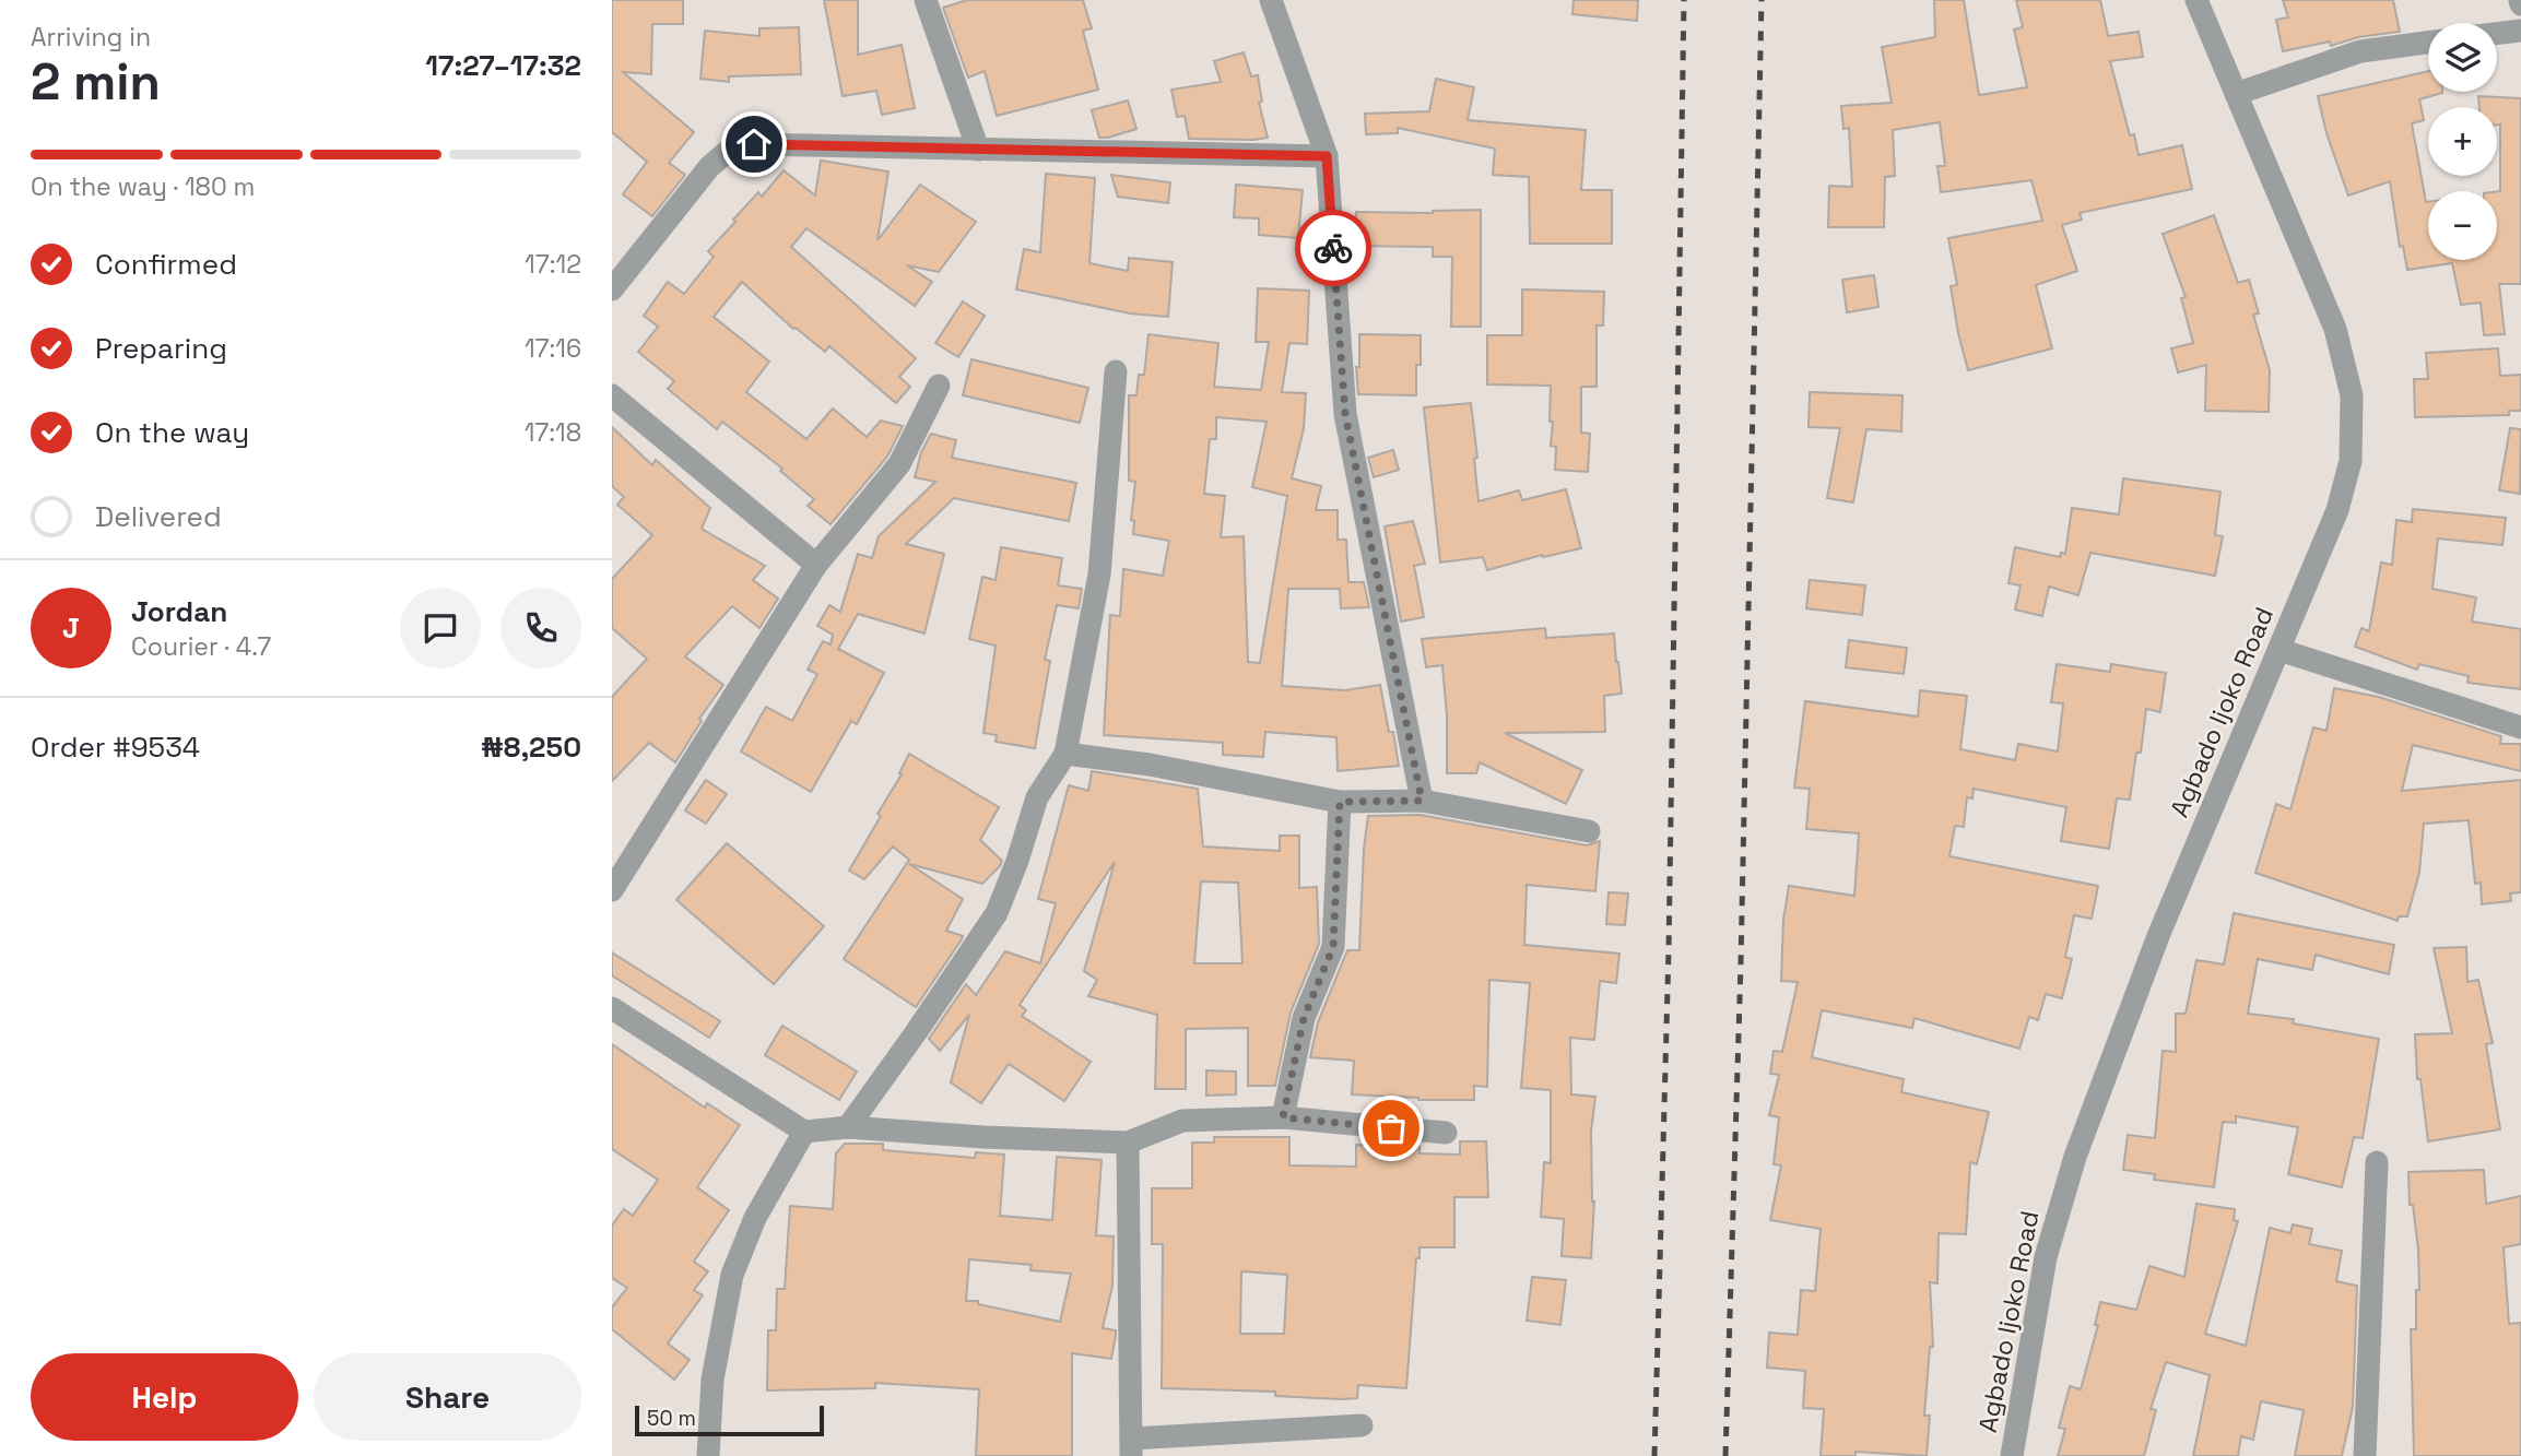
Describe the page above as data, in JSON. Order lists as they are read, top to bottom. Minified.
{"streets":{"street":["Agbado Ijoko Road"]},"scale_bar":"50 m","page":{"heading":["2 min","Arriving in","17:27–17:32"],"panel":["Jordan","Courier · 4.7","Order #9534","₦8,250"],"map_buttons":["+","−"],"bar":"On the way · 180 m","list":[["Confirmed","17:12"],["Preparing","17:16"],["On the way","17:18"],"Delivered"],"round":"J","buttons":["Help","Share"],"scale":"50 m"}}
